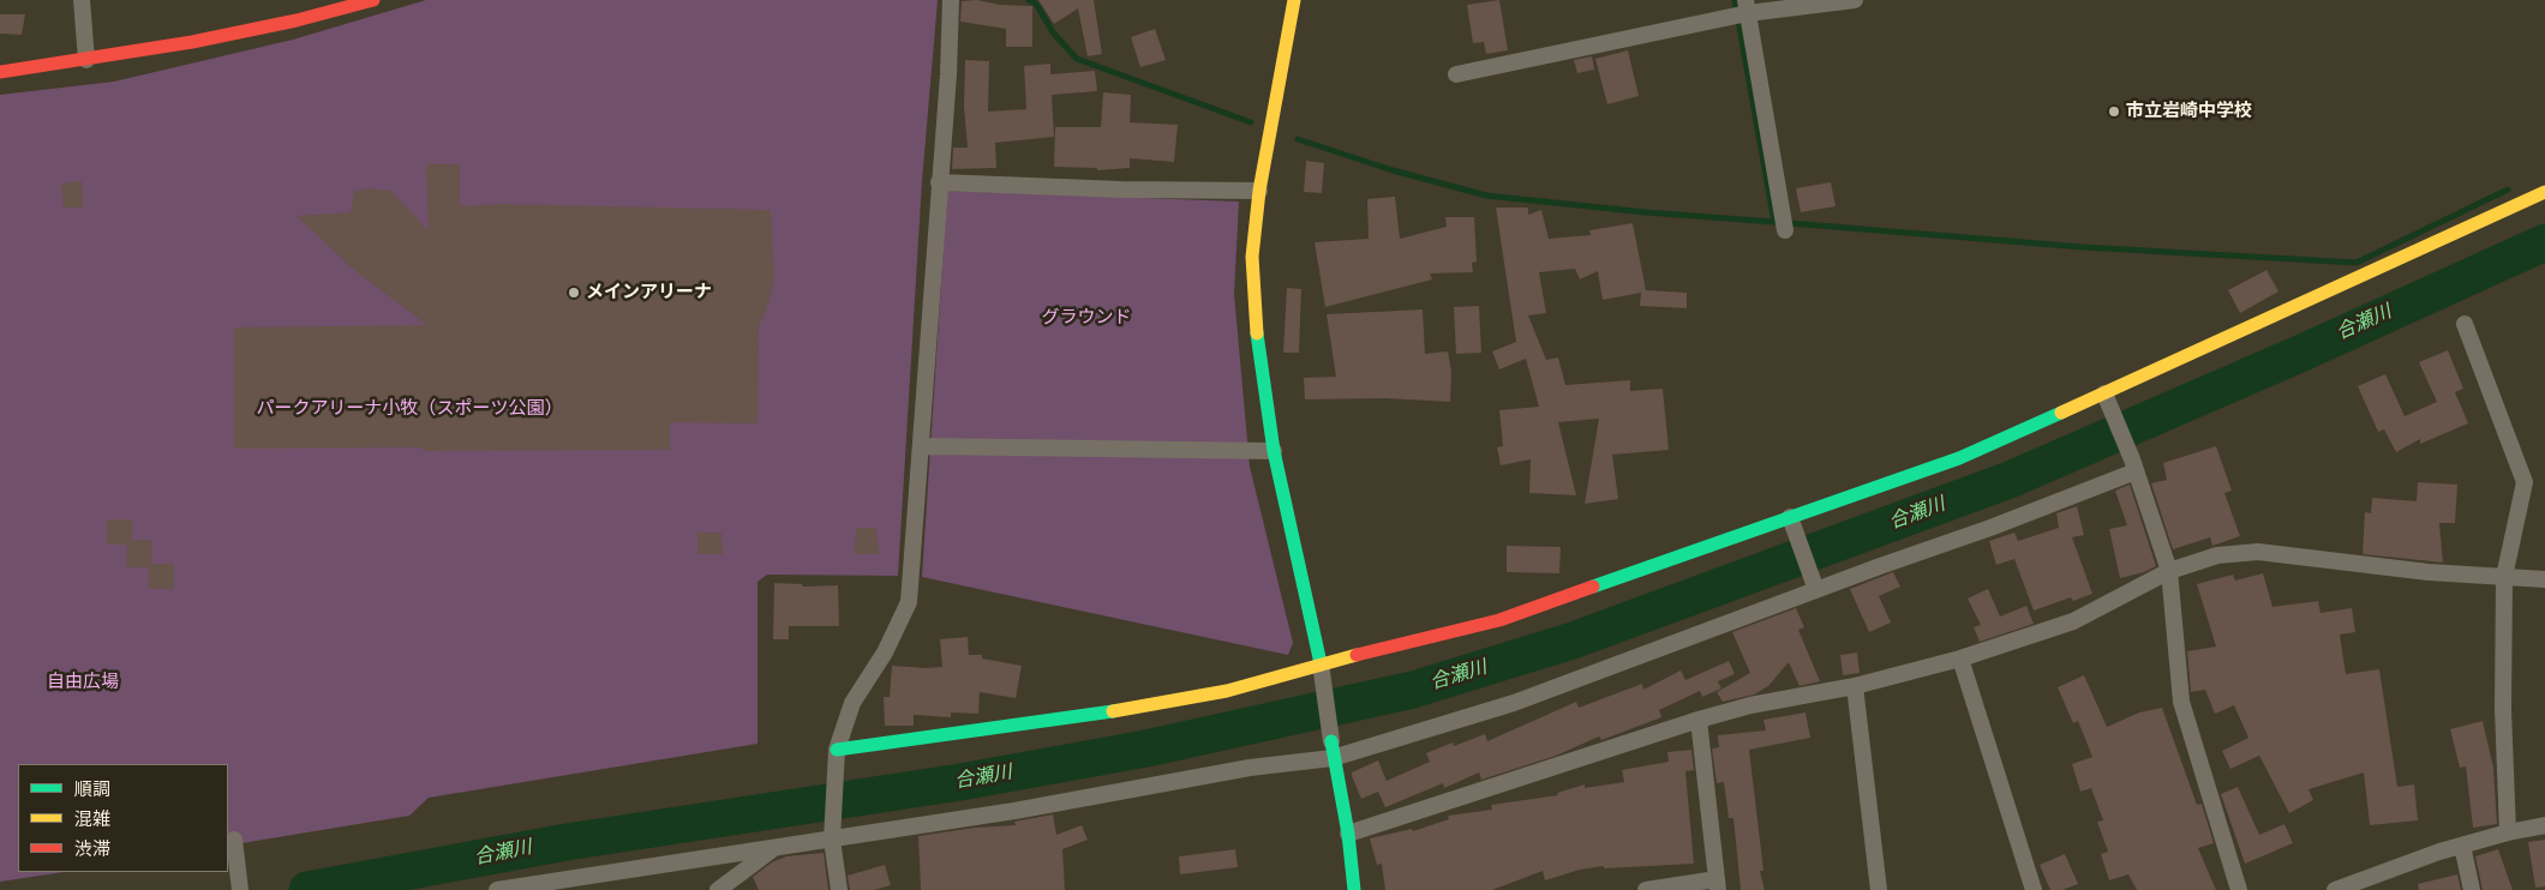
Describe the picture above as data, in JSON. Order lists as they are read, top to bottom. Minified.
{"water":["合瀬川"],"parks":["グラウンド","パークアリーナ小牧（スポーツ公園）","自由広場"],"places":["市立岩崎中学校","メインアリーナ"],"legend":["順調","混雑","渋滞"]}
